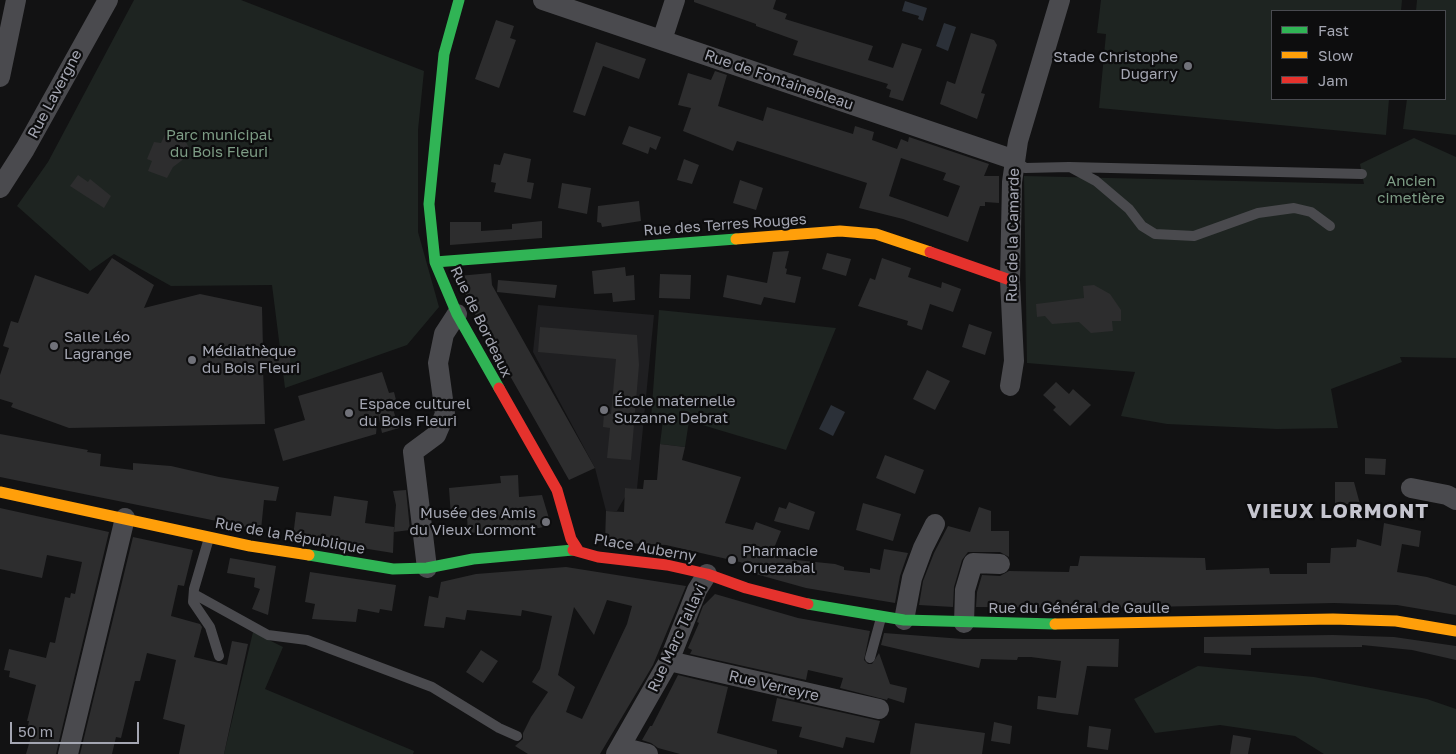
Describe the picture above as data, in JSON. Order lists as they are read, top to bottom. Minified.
{"streets":{"street":["Rue de Fontainebleau","Rue Lavergne","Rue des Terres Rouges","Rue de la Camarde","Rue de Bordeaux","Rue de la République","Place Auberny","Rue du Général de Gaulle","Rue Marc Tallavi","Rue Verreyre"]},"crossings":[["Rue de Fontainebleau","Rue de la Camarde"],["Rue des Terres Rouges","Rue de la Camarde"],["Rue des Terres Rouges","Rue de Bordeaux"],["Rue de Bordeaux","Rue de la République"],["Rue de Bordeaux","Place Auberny"],["Rue de la République","Place Auberny"],["Place Auberny","Rue du Général de Gaulle"],["Place Auberny","Rue Marc Tallavi"],["Rue du Général de Gaulle","Rue Marc Tallavi"],["Rue Marc Tallavi","Rue Verreyre"]],"districts":["VIEUX LORMONT"],"parks":["Parc municipal du Bois Fleuri","Ancien cimetière"],"places":["Stade Christophe Dugarry","Salle Léo Lagrange","Médiathèque du Bois Fleuri","École maternelle Suzanne Debrat","Espace culturel du Bois Fleuri","Musée des Amis du Vieux Lormont","Pharmacie Oruezabal"],"legend":["Fast","Slow","Jam"],"scale_bar":"50 m"}
